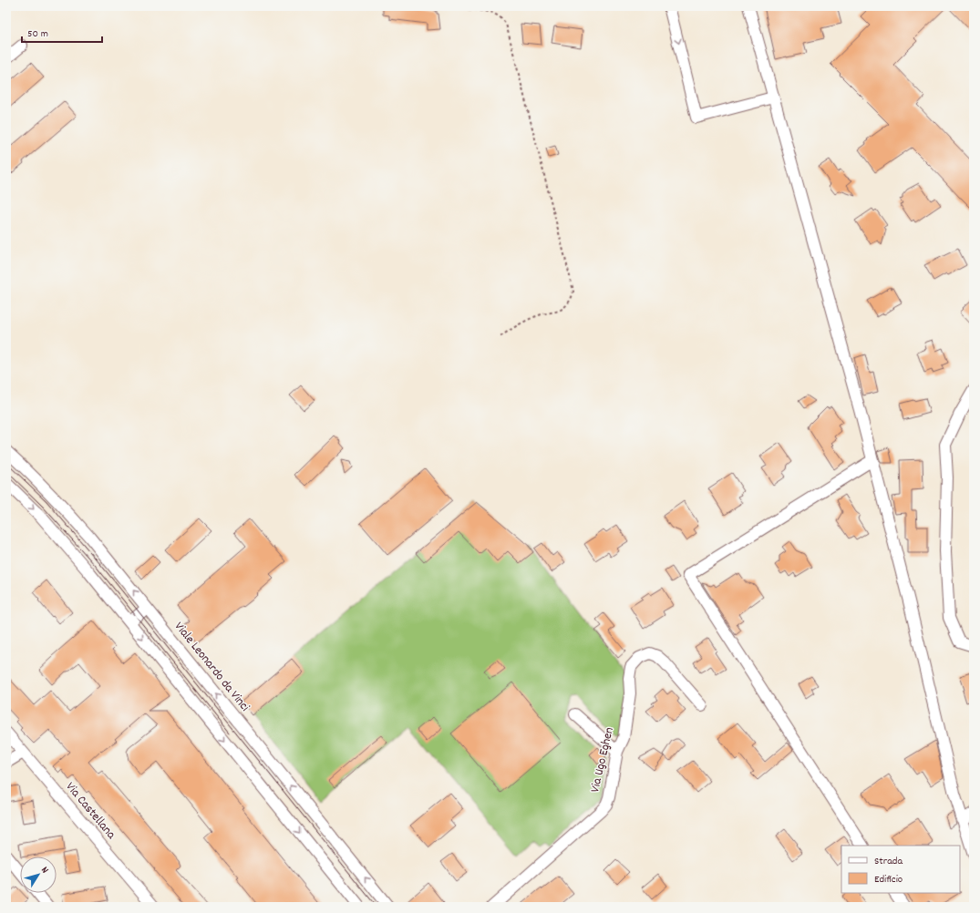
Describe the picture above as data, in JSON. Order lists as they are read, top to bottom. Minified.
{"streets":{"street":["Viale Leonardo da Vinci","Via Ugo Eghen","Via Castellana"]},"legend":["Strada","Edificio"],"scale_bar":"50 m","north":"top right"}
